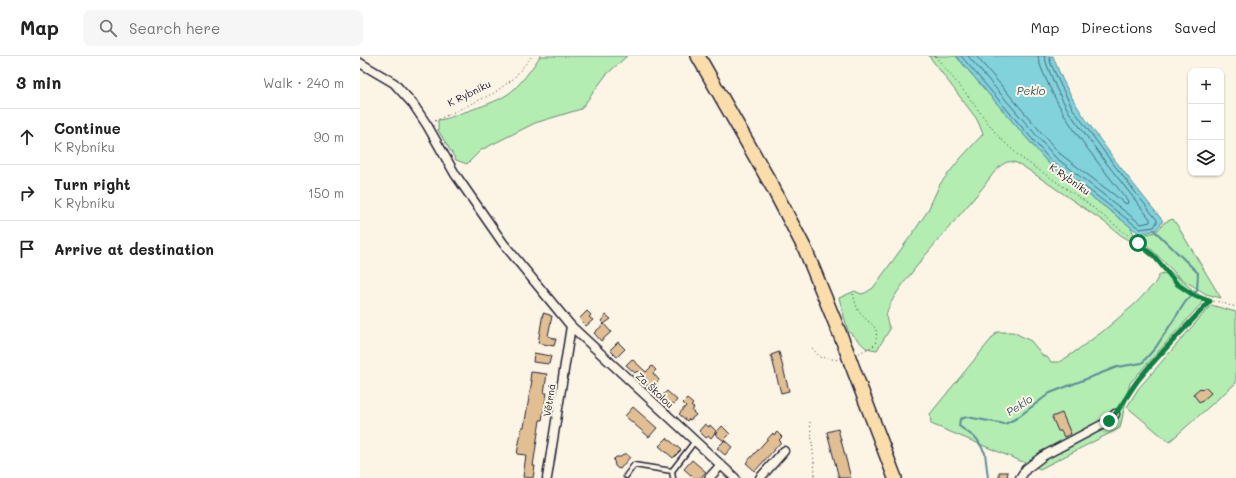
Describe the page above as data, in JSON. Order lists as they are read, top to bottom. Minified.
{"streets":{"street":["Za Školou","Větrná"],"path":["K Rybníku"]},"crossings":[["K Rybníku","Za Školou"],["Za Školou","Větrná"]],"water":["Peklo"],"page":{"header":"Map","search":"Search here","nav":["Map","Directions","Saved"],"heading":["3 min","Walk · 240 m"],"map_buttons":["+","−"],"list":[["Continue","K Rybníku","90 m"],["Turn right","K Rybníku","150 m"],"Arrive at destination"]}}
